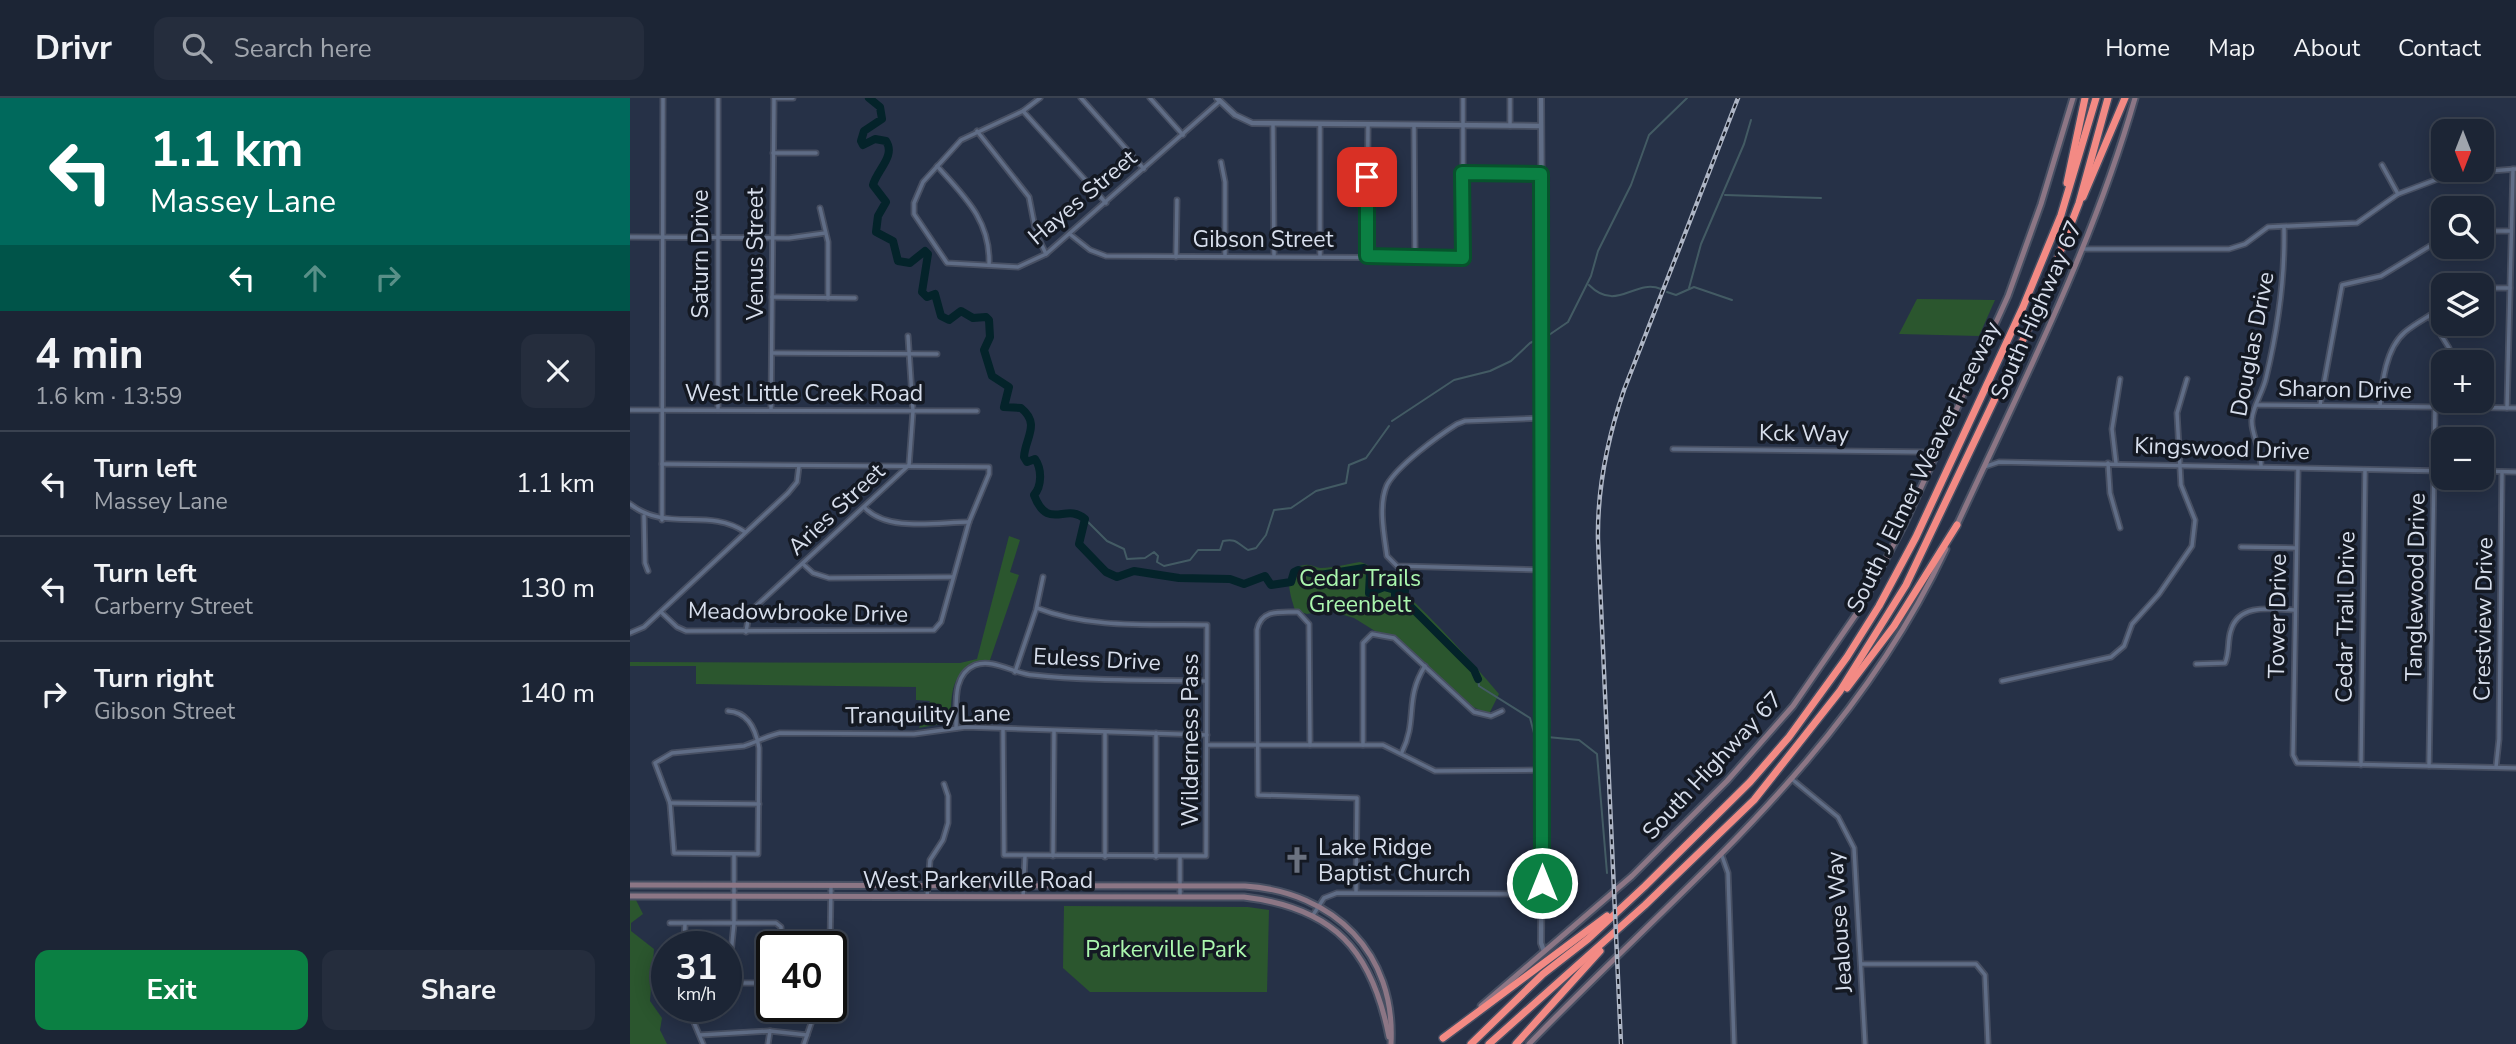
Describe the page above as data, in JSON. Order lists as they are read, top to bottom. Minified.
{"streets":{"highway":["South J Elmer Weaver Freeway"],"main road":["South Highway 67","West Parkerville Road"],"street":["Hayes Street","Gibson Street","Saturn Drive","Venus Street","Douglas Drive","Sharon Drive","West Little Creek Road","Kck Way","Kingswood Drive","Aries Street","Tanglewood Drive","Meadowbrooke Drive","Tower Drive","Cedar Trail Drive","Crestview Drive","Euless Drive","Tranquility Lane","Wilderness Pass","Jealouse Way"]},"crossings":[["Hayes Street","Gibson Street"],["Saturn Drive","West Little Creek Road"],["Venus Street","West Little Creek Road"],["South Highway 67","Kck Way"],["South Highway 67","Kingswood Drive"],["South Highway 67","Jealouse Way"],["Douglas Drive","Sharon Drive"],["Douglas Drive","Kingswood Drive"],["West Little Creek Road","Aries Street"],["Kingswood Drive","Tower Drive"],["Kingswood Drive","Cedar Trail Drive"],["Aries Street","Meadowbrooke Drive"],["Tower Drive","Cedar Trail Drive"],["Euless Drive","Tranquility Lane"],["Euless Drive","Wilderness Pass"],["Tranquility Lane","Wilderness Pass"]],"parks":["Cedar Trails Greenbelt","Parkerville Park"],"places":{"church":["Lake Ridge Baptist Church"]},"north":"bottom","page":{"header":"Drivr","search":"Search here","nav":["Home","Map","About","Contact"],"turn":["1.1 km","Massey Lane"],"map_buttons":["+","−"],"heading":["4 min","1.6 km · 13:59"],"list":[{"name":"Turn left","note":"Massey Lane","value":"1.1 km"},{"name":"Turn left","note":"Carberry Street","value":"130 m"},{"name":"Turn right","note":"Gibson Street","value":"140 m"}],"speed":"31 km/h","limit":"40","buttons":["Exit","Share"]}}
